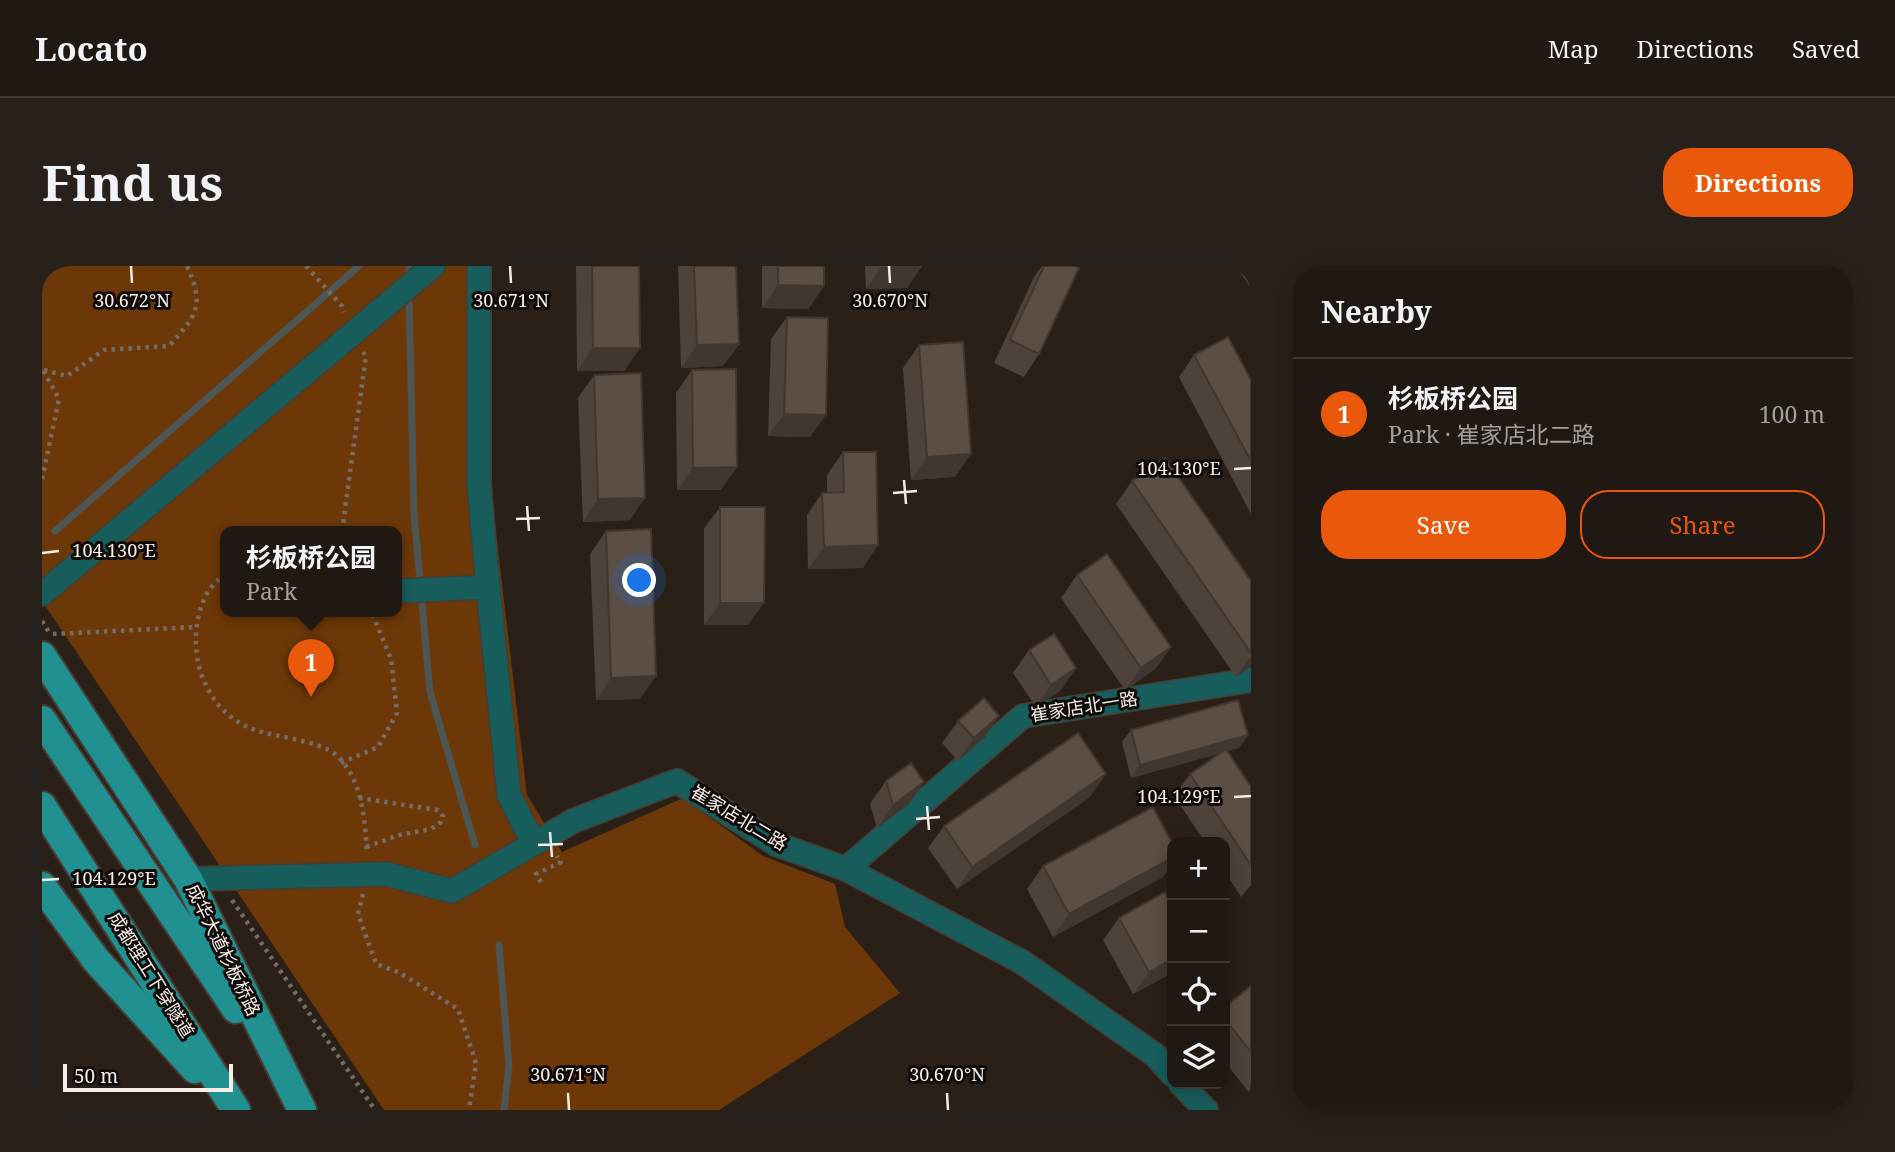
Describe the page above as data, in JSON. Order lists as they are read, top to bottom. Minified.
{"streets":{"main road":["成华大道杉板桥路","成都理工下穿隧道"],"street":["崔家店北一路","崔家店北二路"]},"crossings":[["崔家店北一路","崔家店北二路"],["崔家店北二路","成华大道杉板桥路"]],"scale_bar":"50 m","page":{"header":"Locato","nav":["Map","Directions","Saved"],"buttons":["Directions",["Save","Share"]],"title":"Find us","heading":"Nearby","list":[{"mark":"1","name":"杉板桥公园","note":"Park · 崔家店北二路","value":"100 m"}],"popup":["杉板桥公园","Park"],"pins":"1","map_buttons":["+","−"],"scale":"50 m"},"coordinates":["30.672°N","30.671°N","30.670°N","104.130°E","104.129°E"]}
